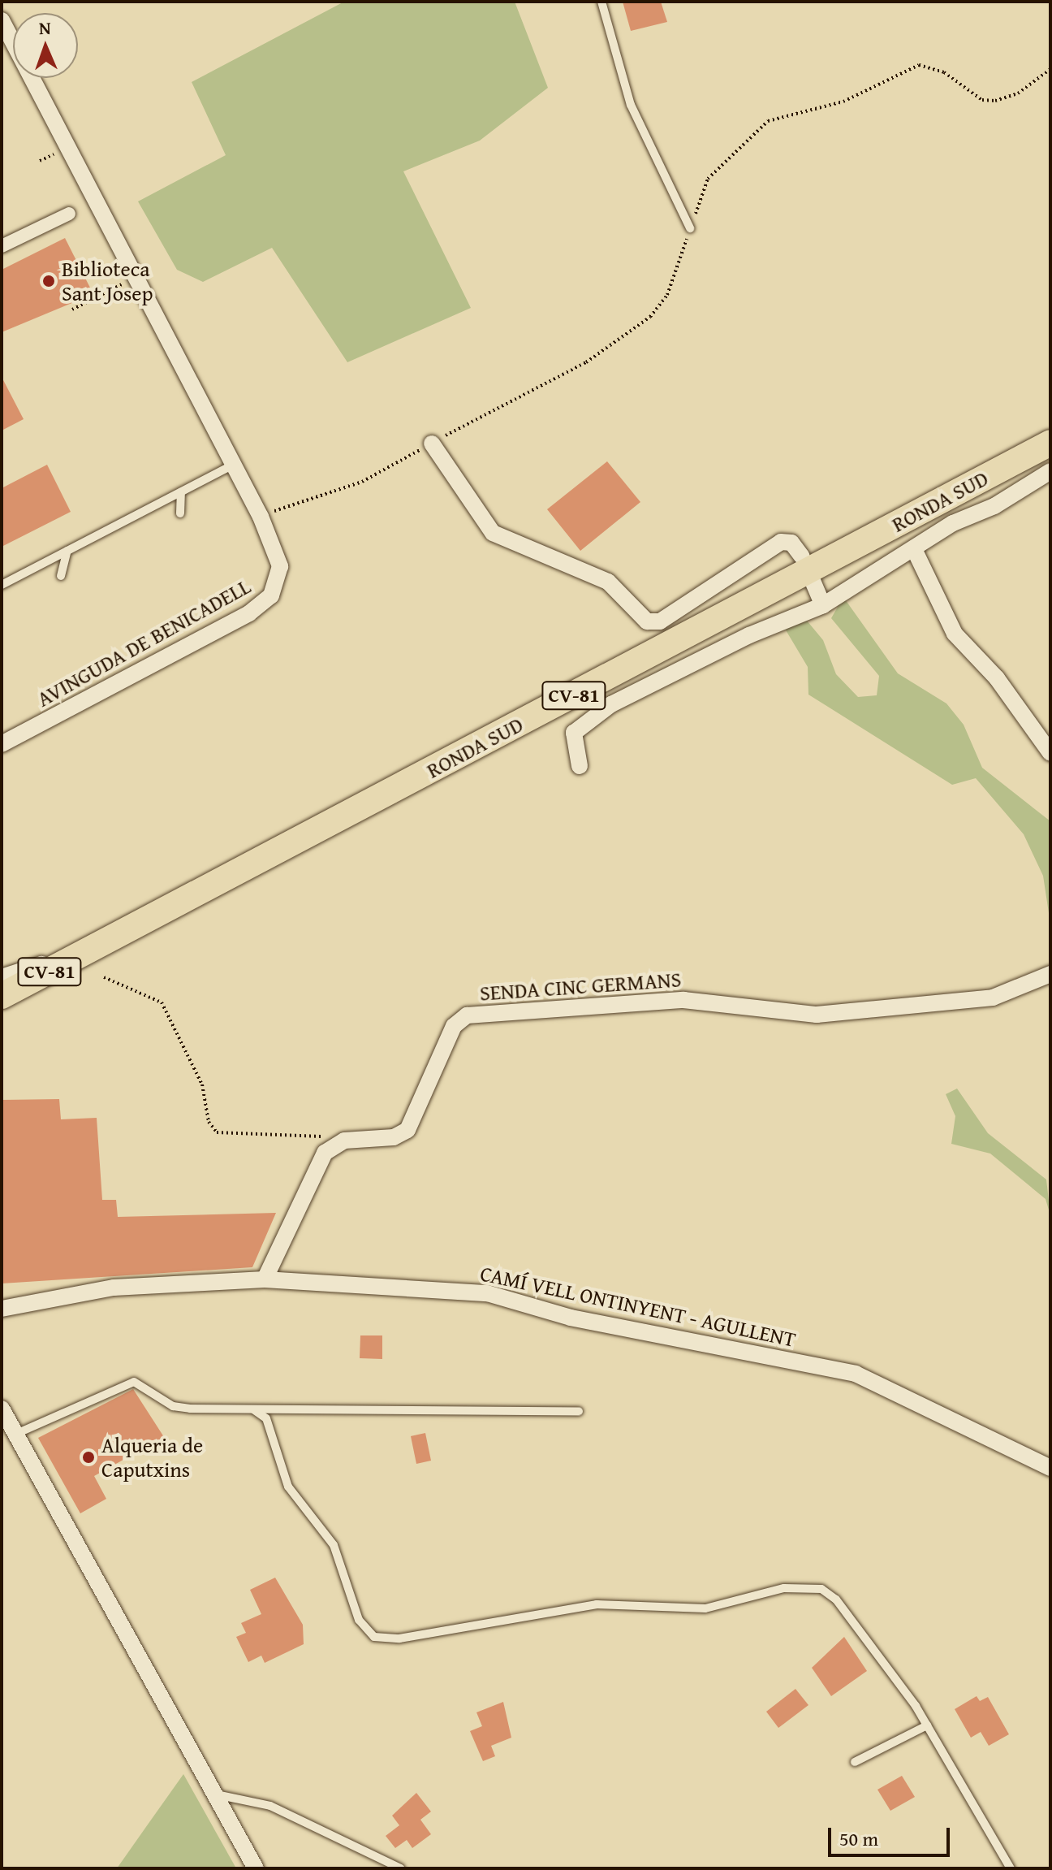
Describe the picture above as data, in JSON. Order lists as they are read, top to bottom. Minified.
{"streets":{"main road":["RONDA SUD","CV-81"],"street":["AVINGUDA DE BENICADELL","SENDA CINC GERMANS","CAMÍ VELL ONTINYENT - AGULLENT"]},"places":["Biblioteca Sant Josep","Alqueria de Caputxins"],"scale_bar":"50 m","north":"top"}
